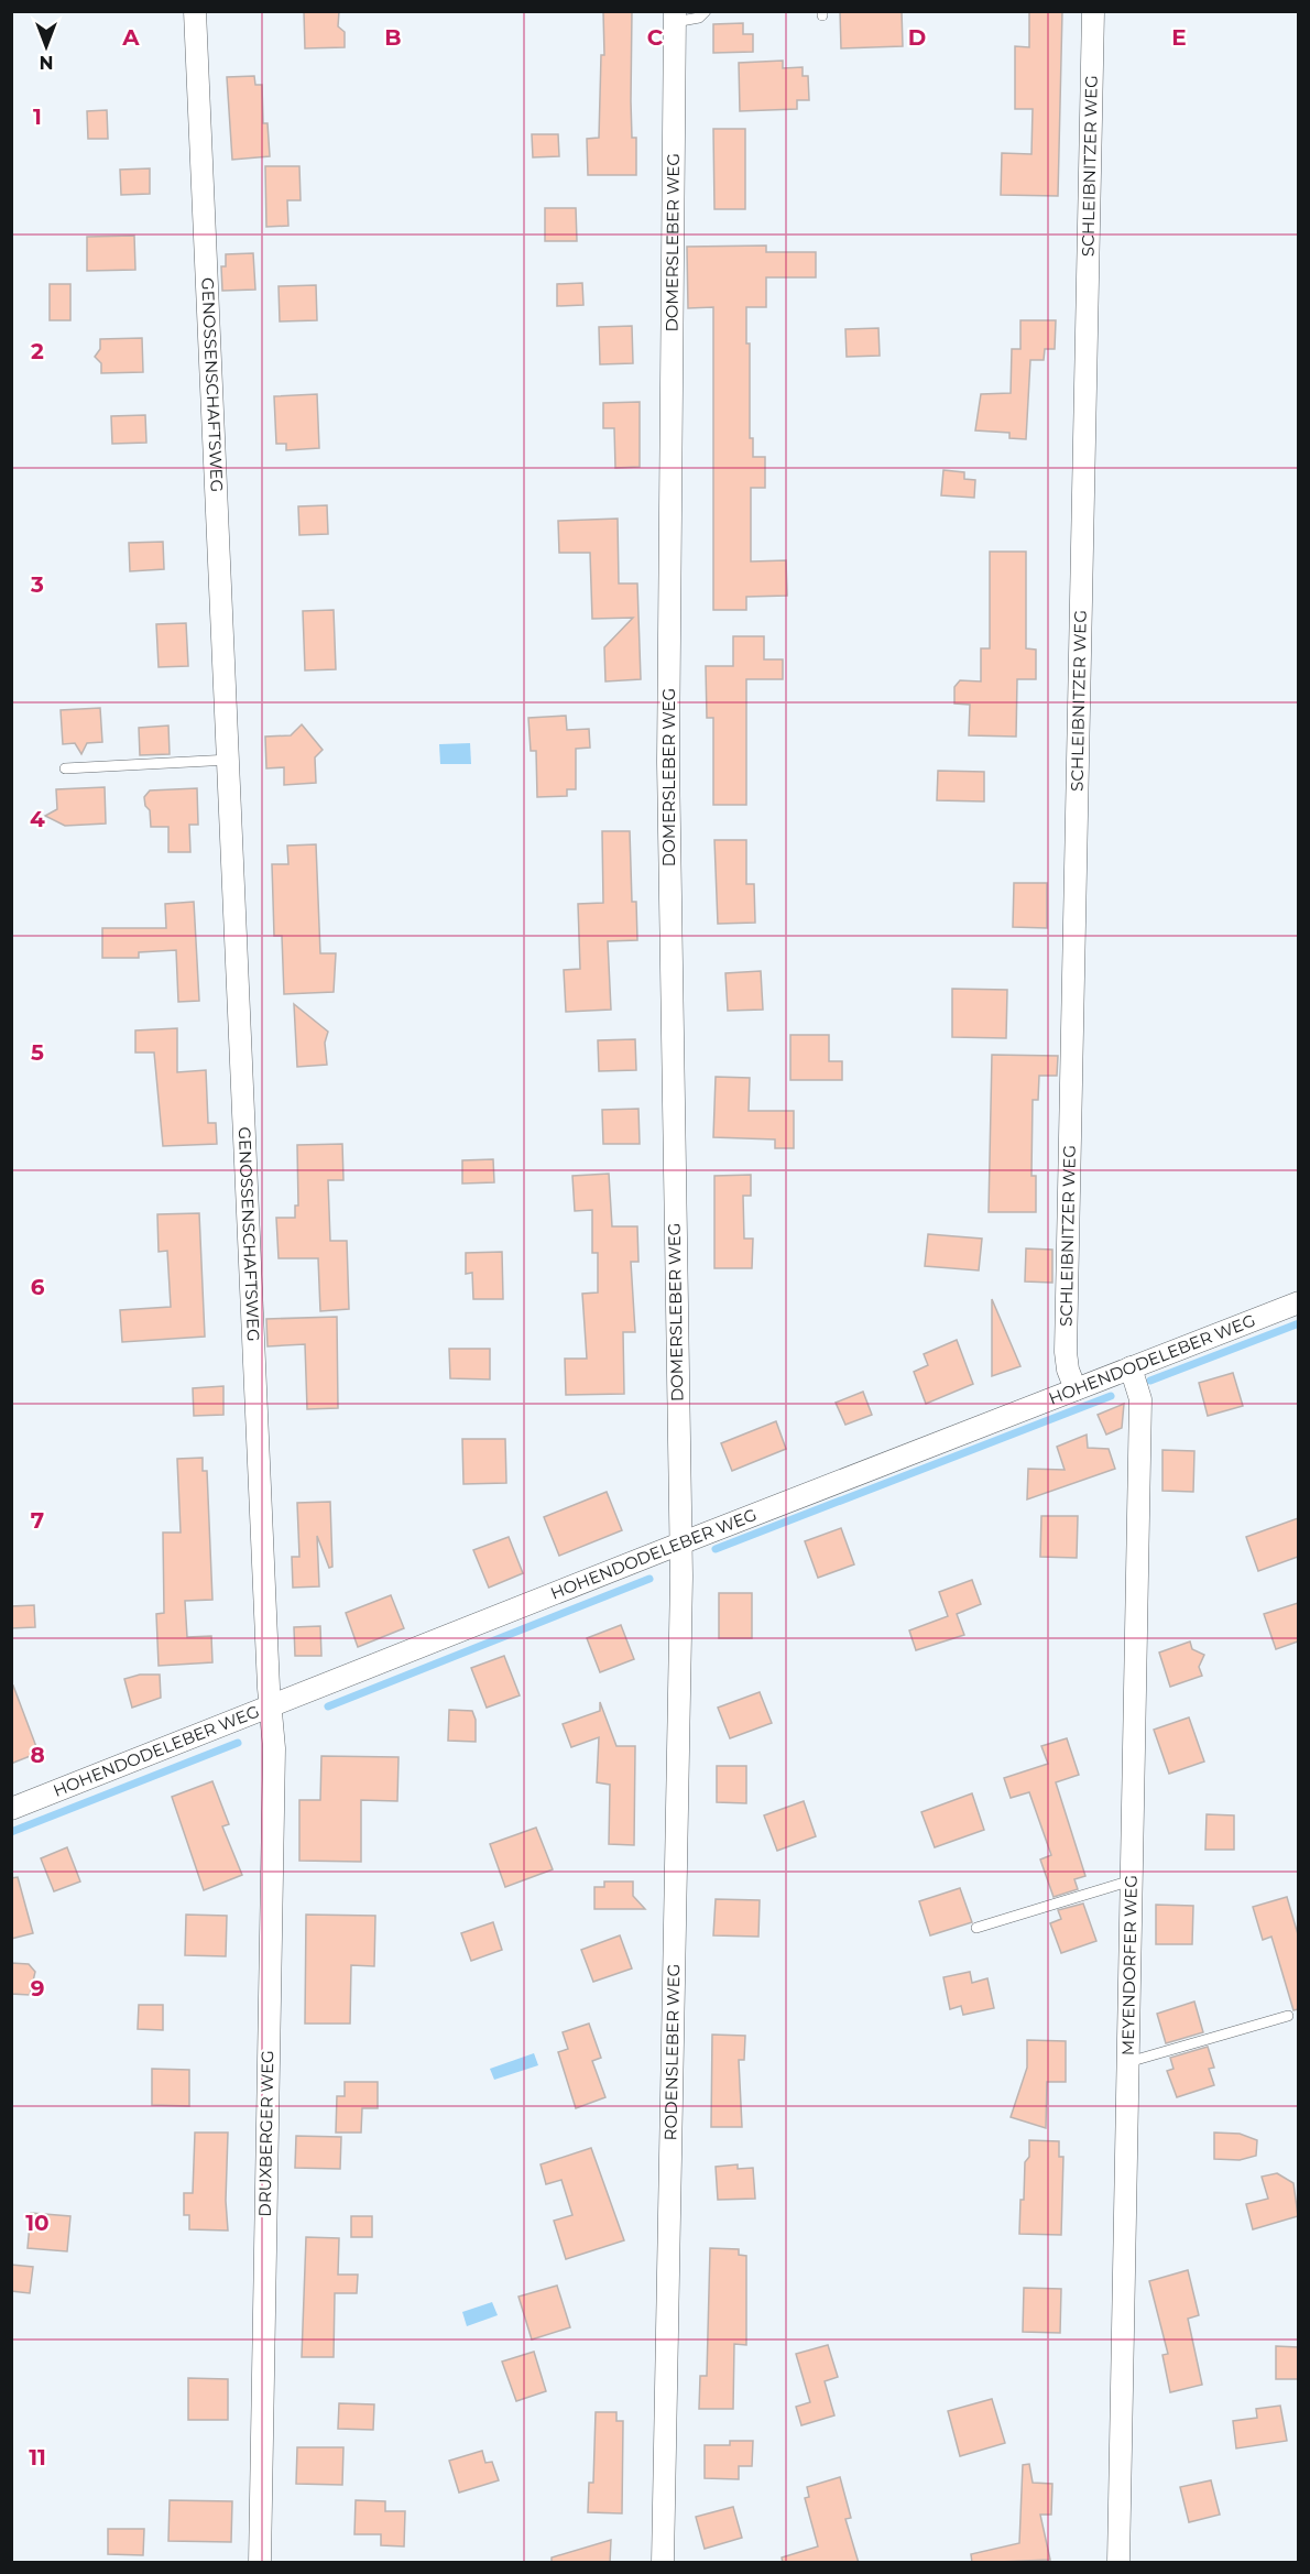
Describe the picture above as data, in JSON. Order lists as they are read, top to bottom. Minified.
{"streets":{"street":["SCHLEIBNITZER WEG","DOMERSLEBER WEG","GENOSSENSCHAFTSWEG","HOHENDODELEBER WEG","MEYENDORFER WEG","RODENSLEBER WEG","DRUXBERGER WEG"]},"crossings":[["SCHLEIBNITZER WEG","HOHENDODELEBER WEG"],["DOMERSLEBER WEG","HOHENDODELEBER WEG"],["DOMERSLEBER WEG","RODENSLEBER WEG"],["GENOSSENSCHAFTSWEG","HOHENDODELEBER WEG"],["GENOSSENSCHAFTSWEG","DRUXBERGER WEG"],["HOHENDODELEBER WEG","MEYENDORFER WEG"],["HOHENDODELEBER WEG","RODENSLEBER WEG"],["HOHENDODELEBER WEG","DRUXBERGER WEG"]],"north":"bottom","grid":{"columns":["A","B","C","D","E"],"rows":["1","2","3","4","5","6","7","8","9","10","11"]}}
